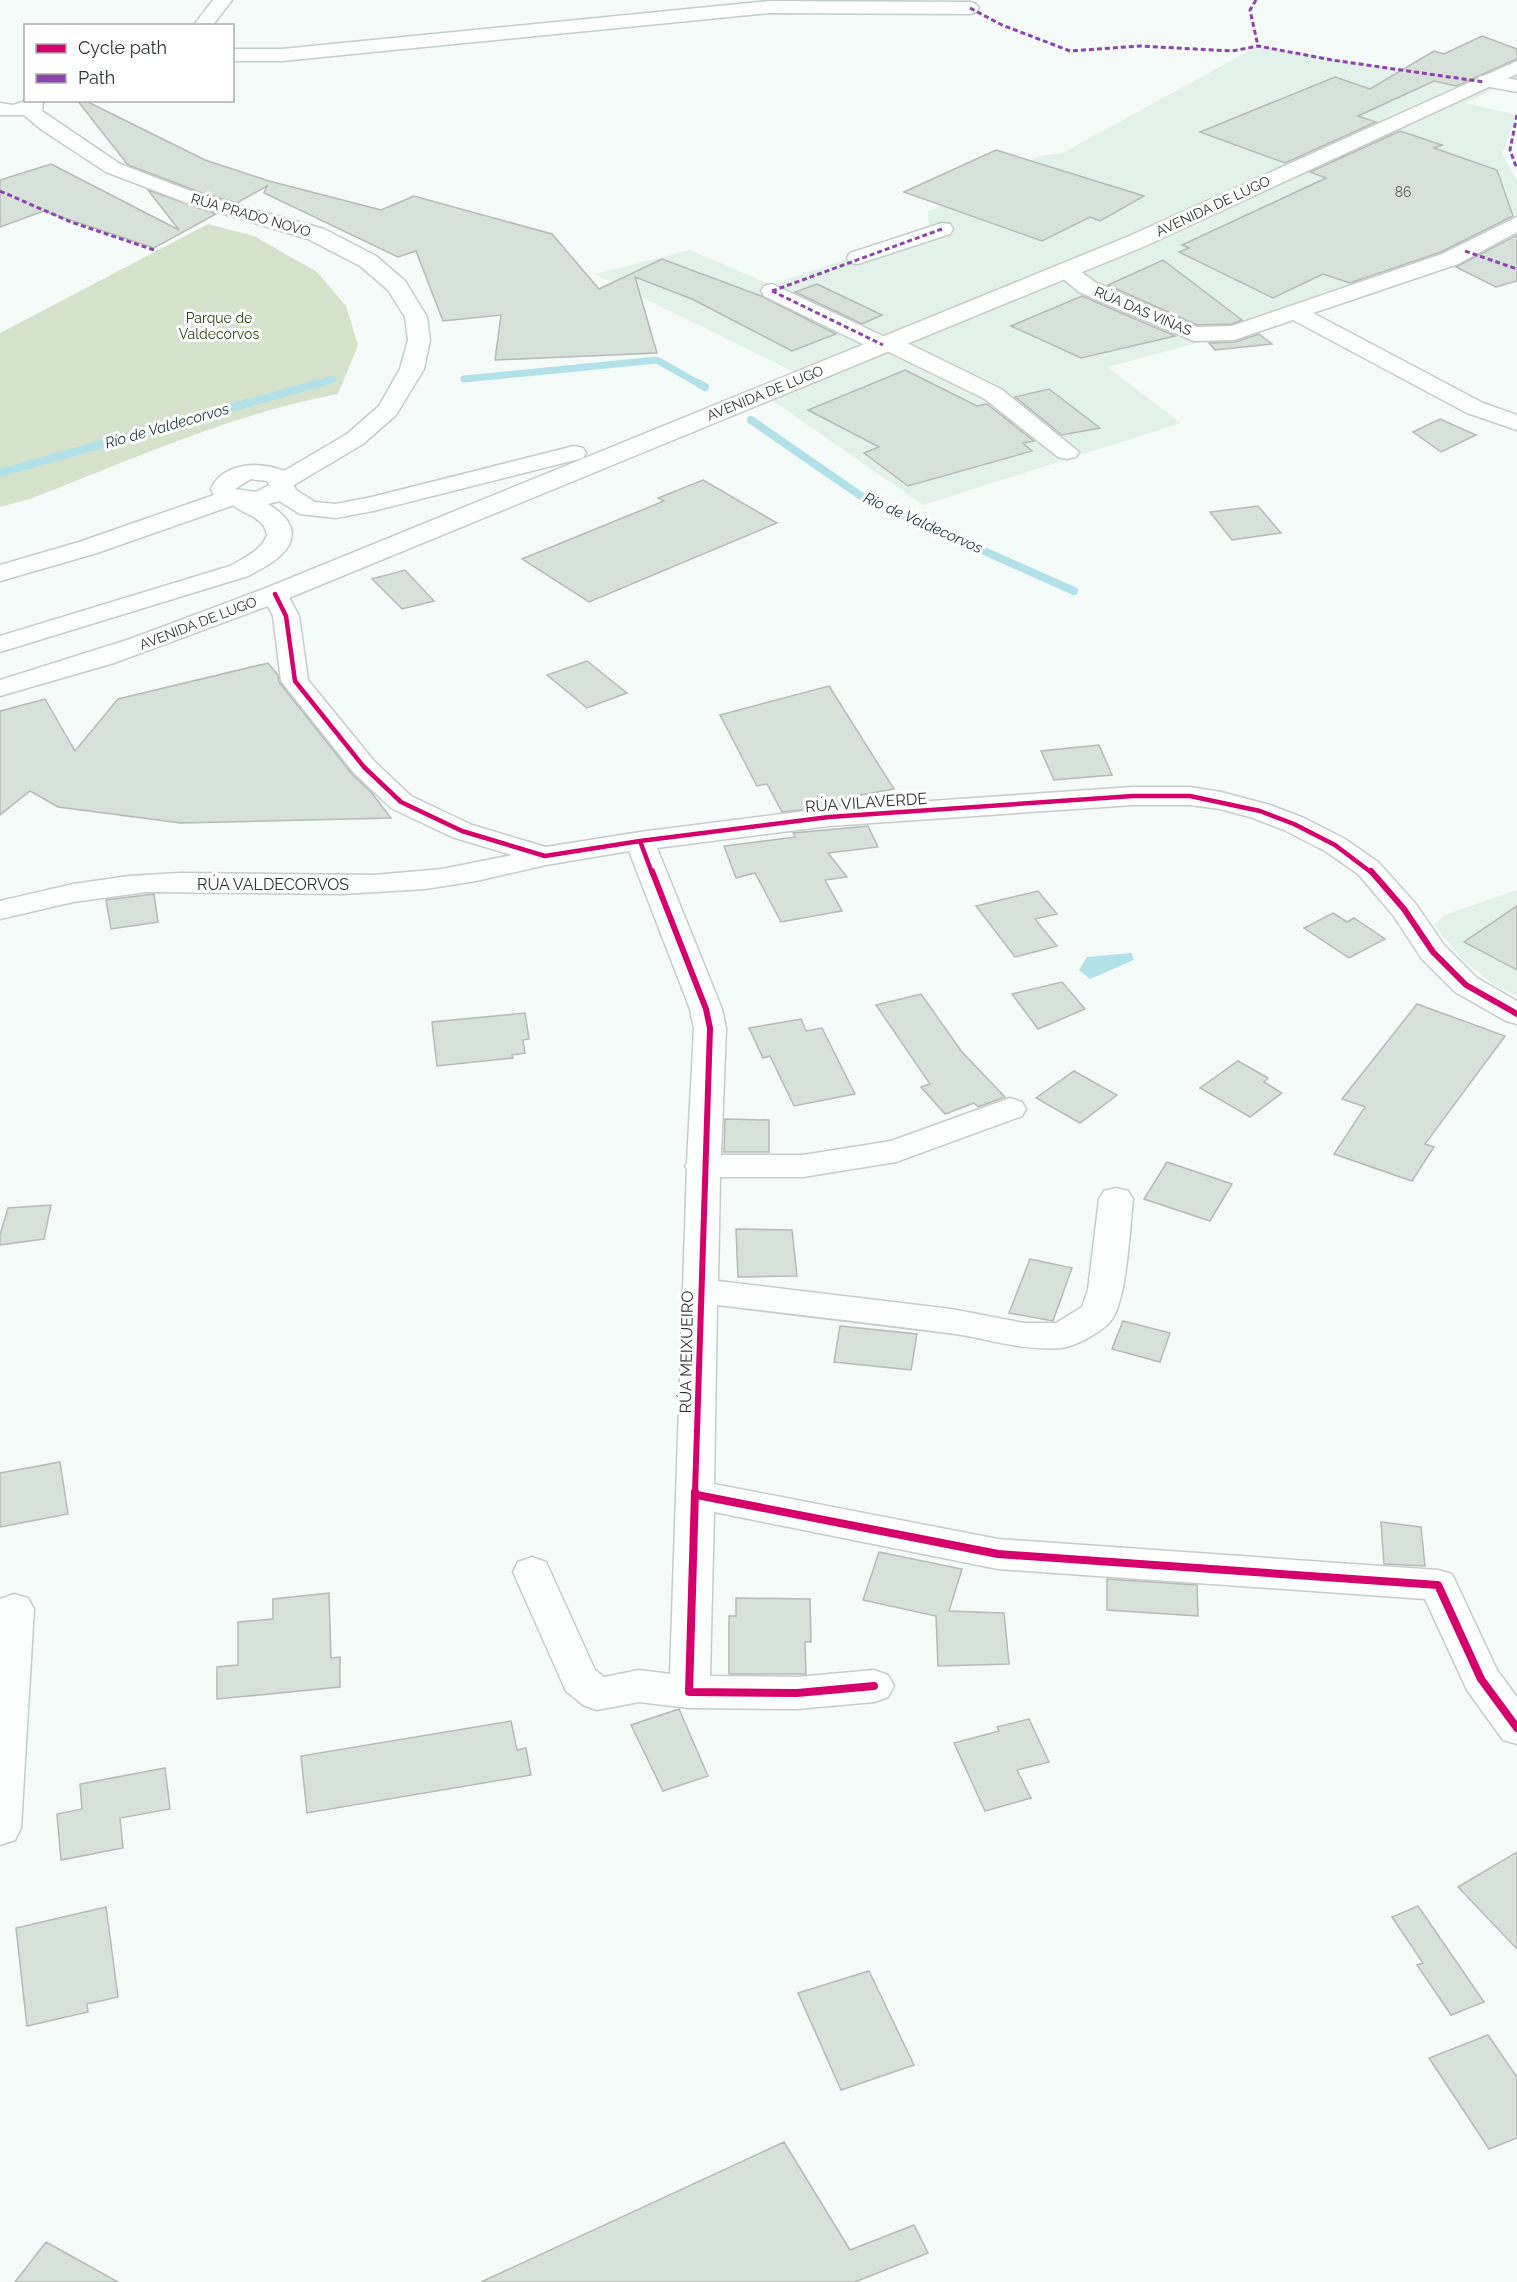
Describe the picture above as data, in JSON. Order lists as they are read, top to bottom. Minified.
{"streets":{"main road":["AVENIDA DE LUGO","RÚA PRADO NOVO","RÚA DAS VIÑAS","RÚA VILAVERDE","RÚA VALDECORVOS","RÚA MEIXUEIRO"]},"crossings":[["AVENIDA DE LUGO","RÚA DAS VIÑAS"],["AVENIDA DE LUGO","RÚA VILAVERDE"],["RÚA VILAVERDE","RÚA VALDECORVOS"],["RÚA VILAVERDE","RÚA MEIXUEIRO"]],"water":["Río de Valdecorvos"],"parks":["Parque de Valdecorvos"],"house_numbers":["86"],"legend":["Cycle path","Path"]}
